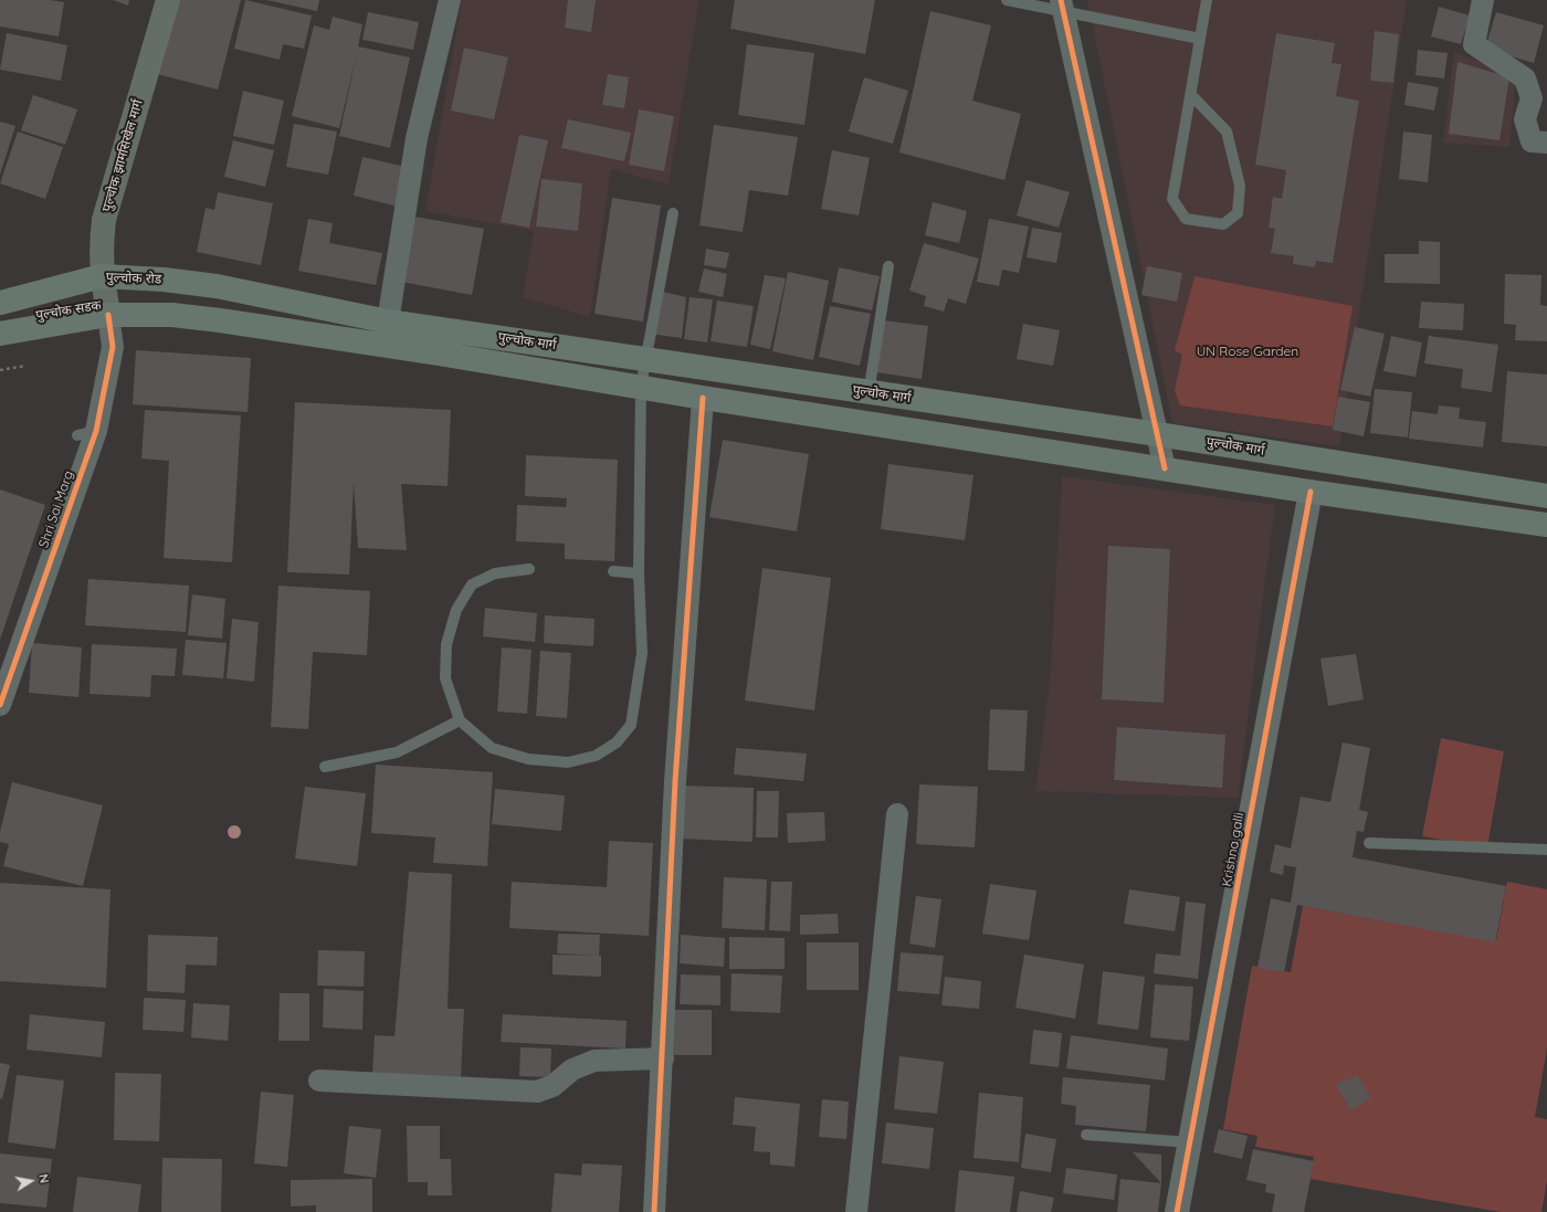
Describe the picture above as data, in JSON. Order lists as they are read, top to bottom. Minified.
{"streets":{"main road":["पुल्चोक झामसिखेल मार्ग","पुल्चोक रोड","पुल्चोक सडक","पुल्चोक मार्ग"],"street":["Shri Sai Marg","Krishna galli"]},"crossings":[["पुल्चोक झामसिखेल मार्ग","पुल्चोक रोड"],["पुल्चोक झामसिखेल मार्ग","पुल्चोक सडक"],["पुल्चोक झामसिखेल मार्ग","Shri Sai Marg"],["पुल्चोक रोड","पुल्चोक मार्ग"],["पुल्चोक सडक","पुल्चोक मार्ग"],["पुल्चोक सडक","Shri Sai Marg"],["पुल्चोक मार्ग","Krishna galli"]],"parks":["UN Rose Garden"],"north":"right"}
